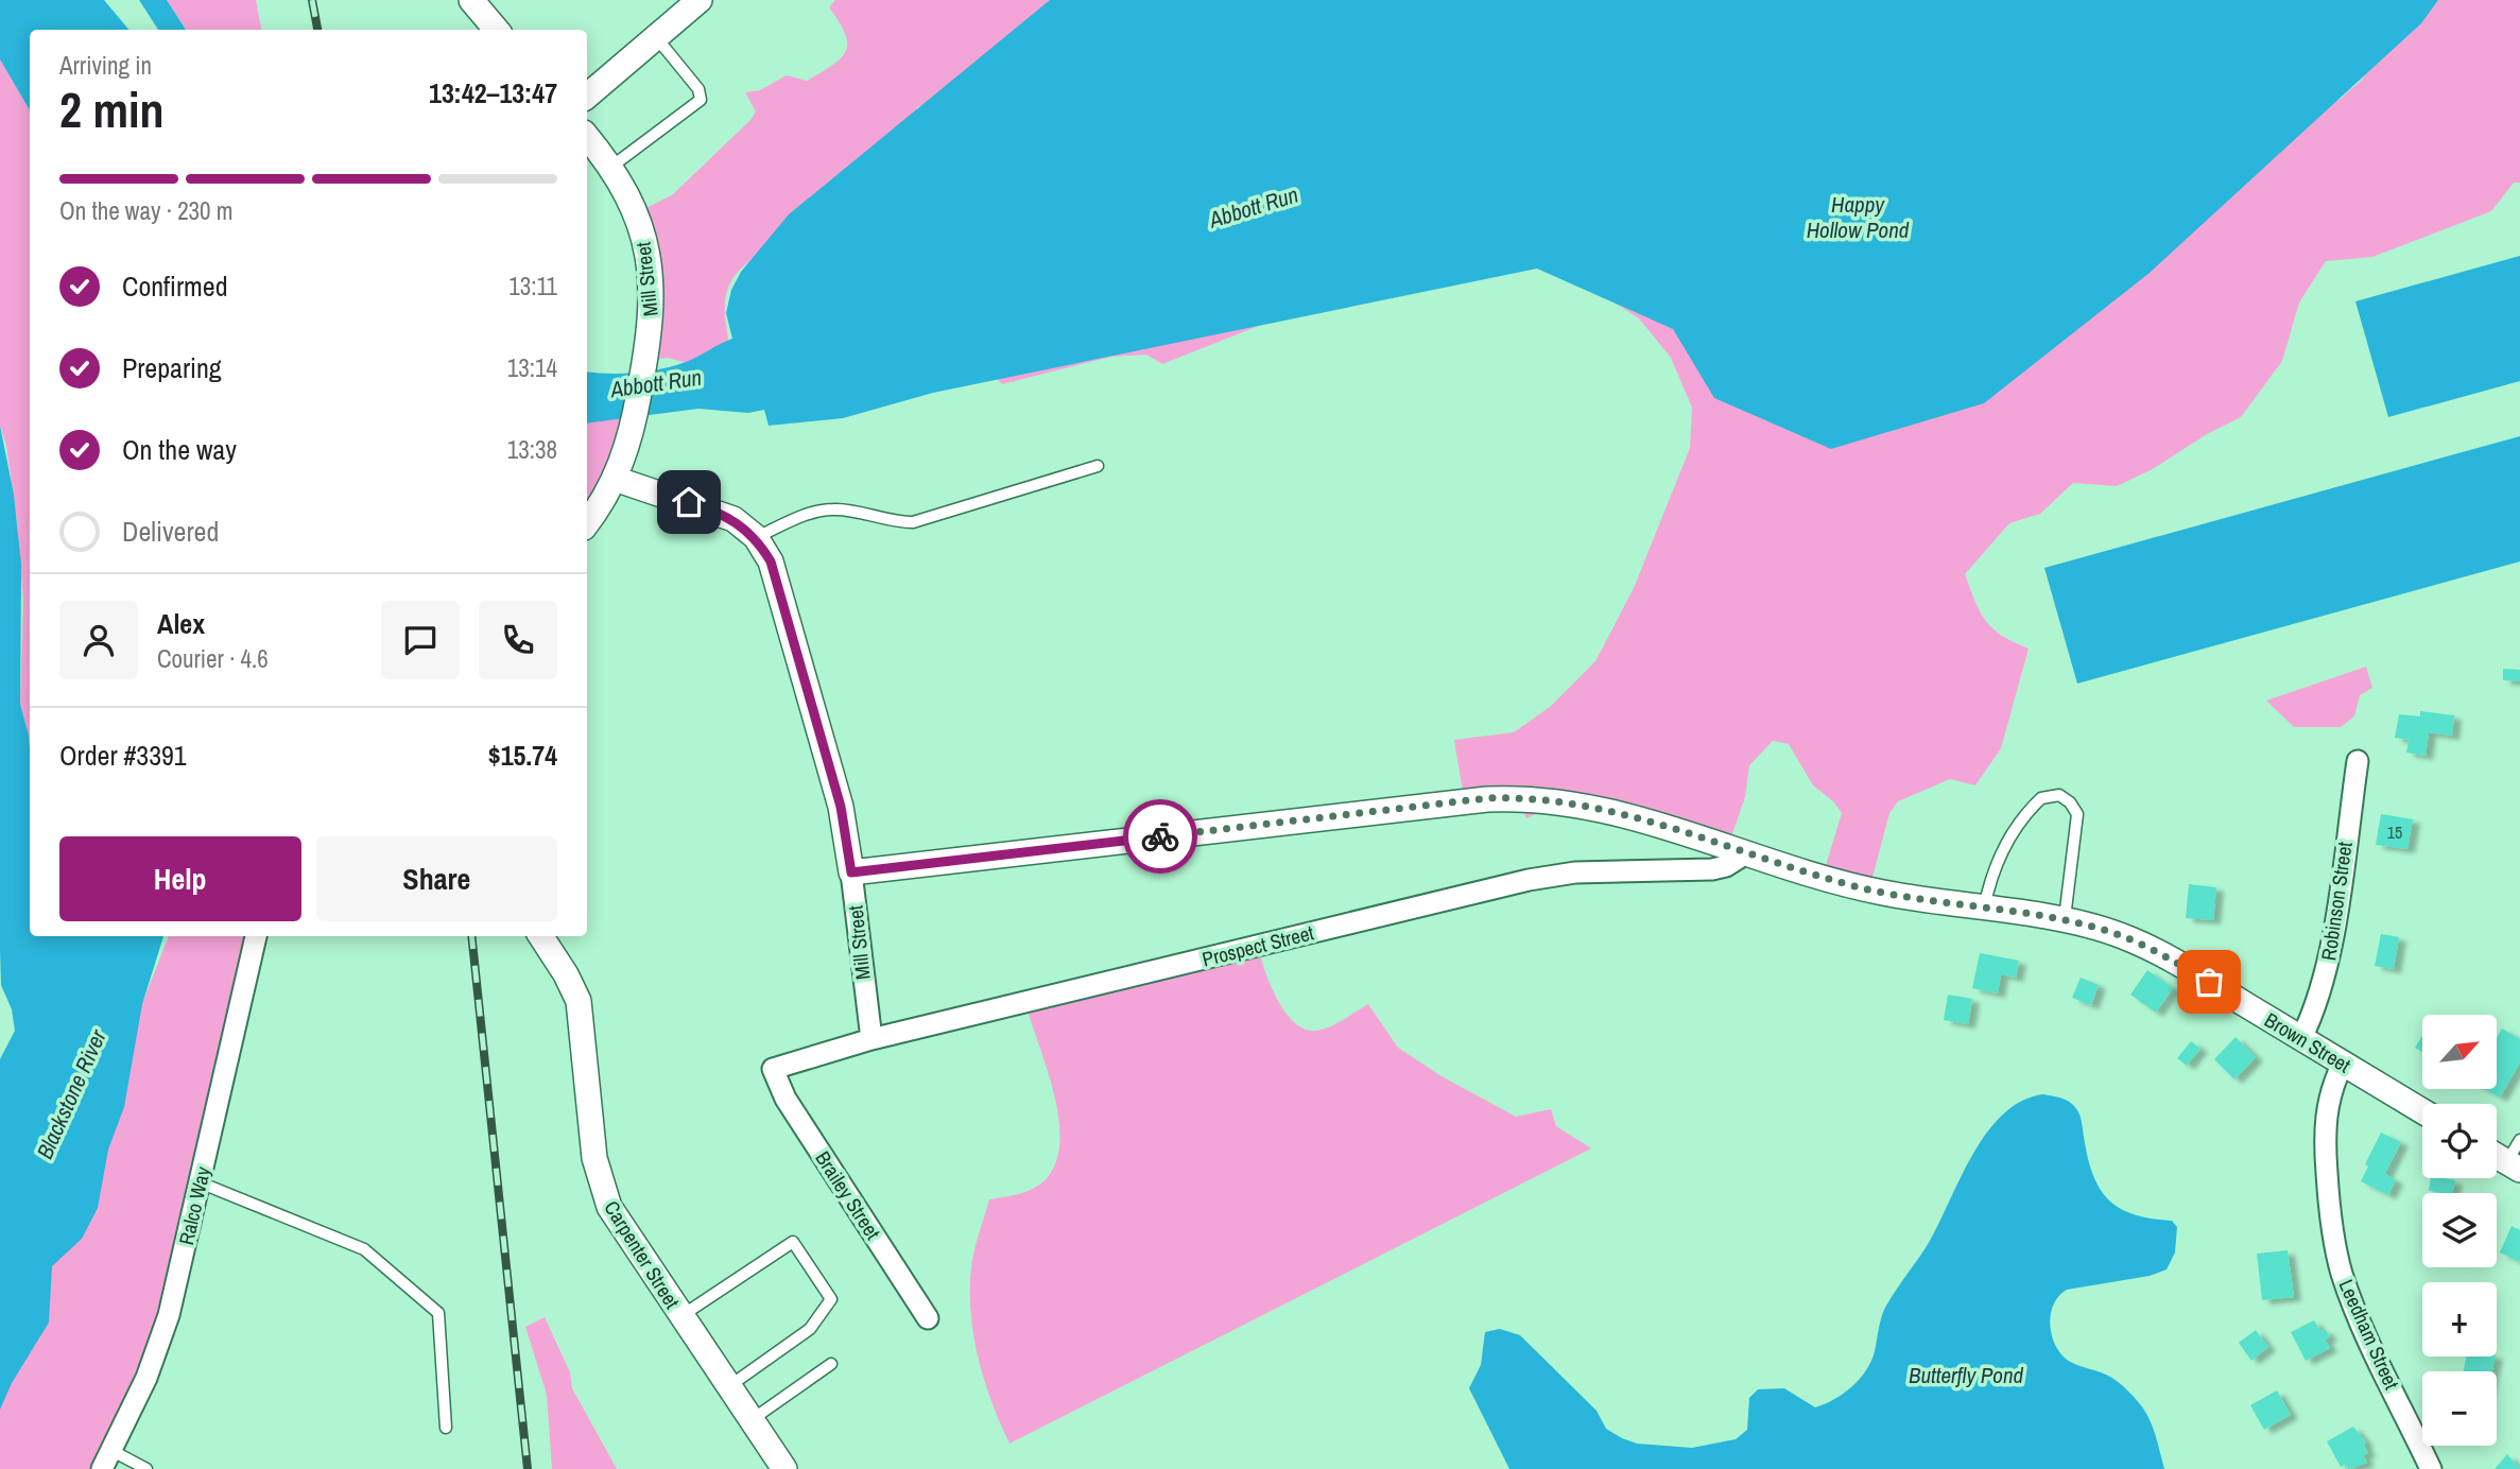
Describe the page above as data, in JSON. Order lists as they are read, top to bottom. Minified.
{"streets":{"street":["Mill Street","Robinson Street","Prospect Street","Brown Street","Brailey Street","Ralco Way","Carpenter Street","Leedham Street"]},"crossings":[["Mill Street","Prospect Street"],["Mill Street","Brown Street"],["Robinson Street","Brown Street"],["Prospect Street","Brown Street"],["Prospect Street","Brailey Street"],["Brown Street","Leedham Street"]],"water":["Happy Hollow Pond","Abbott Run","Blackstone River","Butterfly Pond"],"house_numbers":["15"],"north":"top right","page":{"heading":["2 min","Arriving in","13:42–13:47"],"panel":["Alex","Courier · 4.6","Order #3391","$15.74"],"bar":"On the way · 230 m","list":[["Confirmed","13:11"],["Preparing","13:14"],["On the way","13:38"],"Delivered"],"buttons":["Help","Share"],"map_buttons":["+","−"]}}
